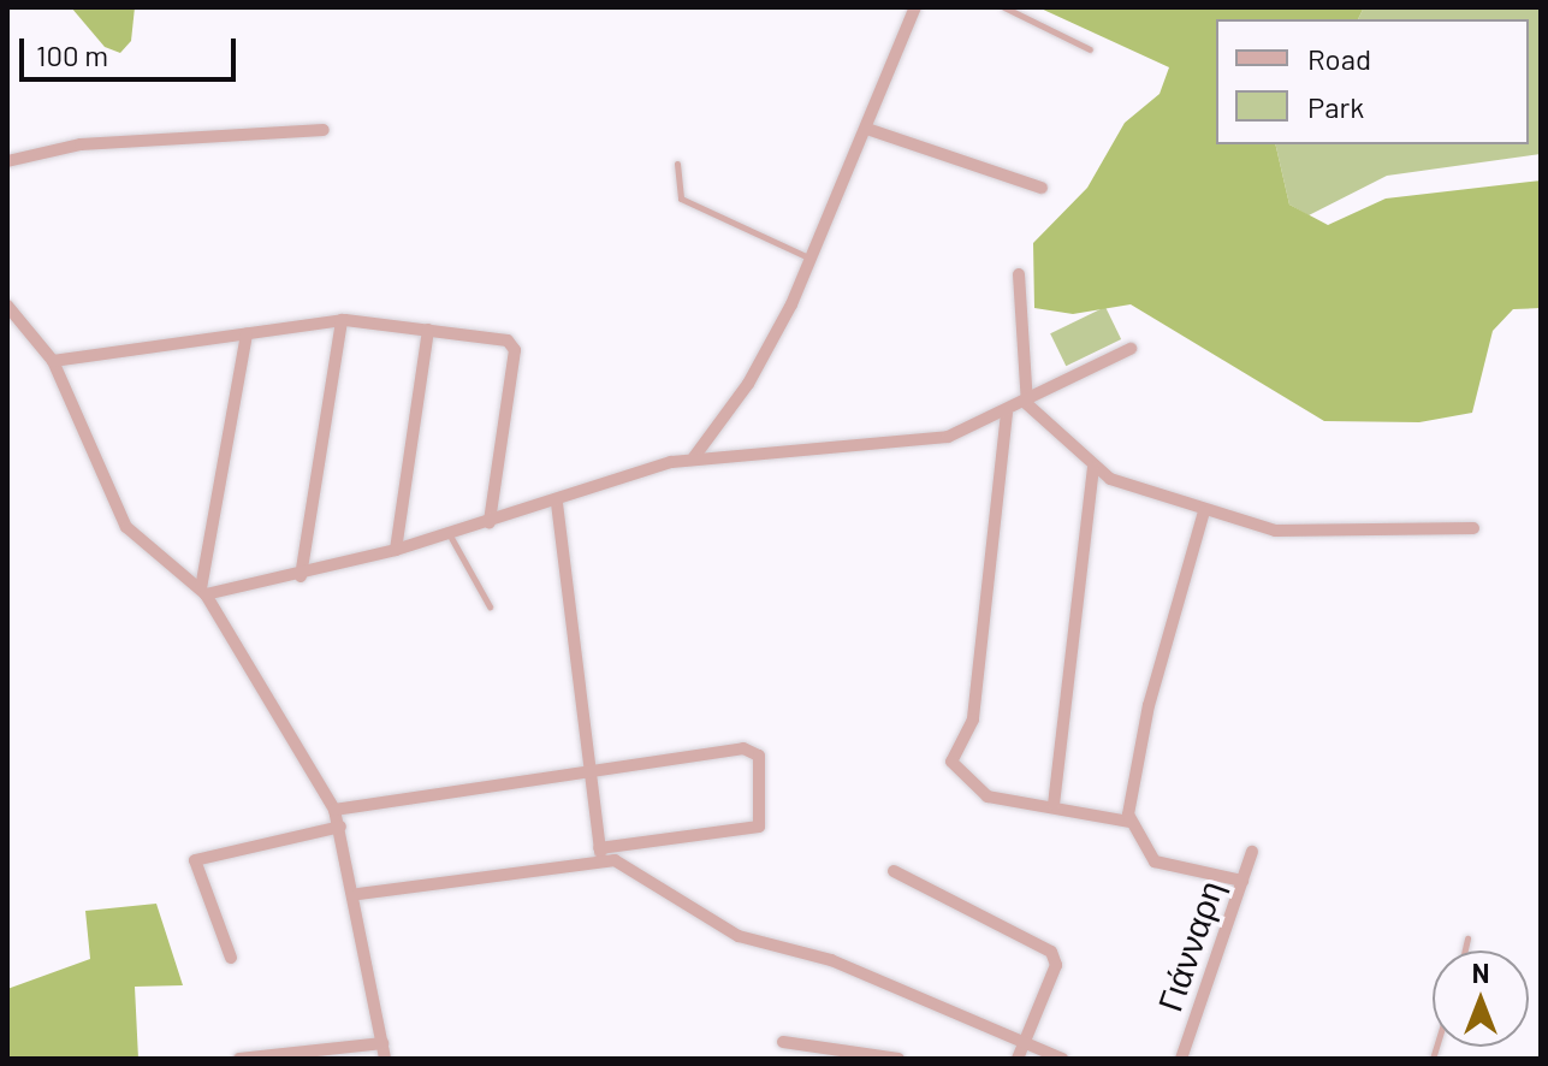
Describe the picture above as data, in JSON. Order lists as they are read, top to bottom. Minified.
{"streets":{"street":["Γιάνναρη"]},"legend":["Road","Park"],"scale_bar":"100 m","north":"top"}
